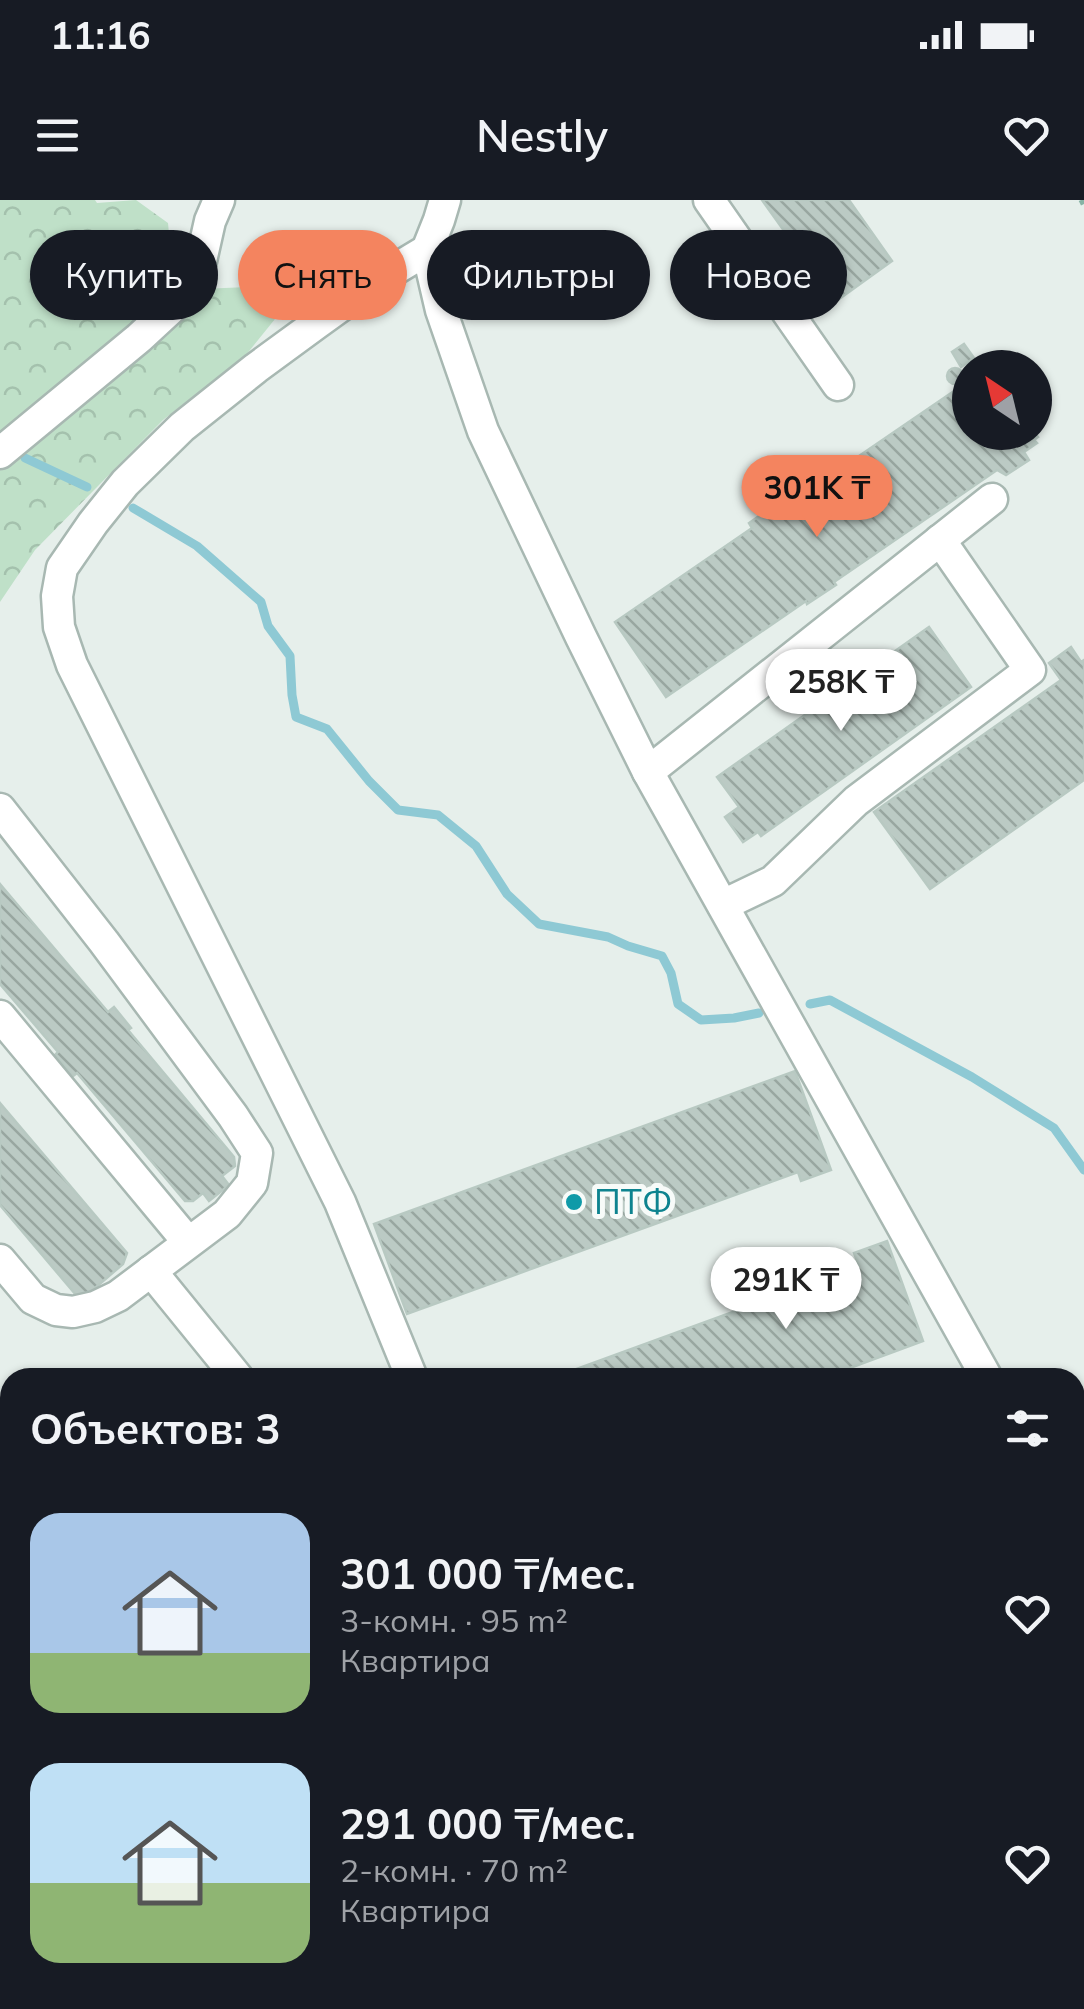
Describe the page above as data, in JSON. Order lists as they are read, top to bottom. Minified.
{"places":["ПТФ"],"north":"top left","page":{"status":"11:16","header":"Nestly","chip":["Купить","Снять","Фильтры","Новое"],"price":["301K ₸","258K ₸","291K ₸"],"heading":"Объектов: 3","list":[{"name":"301 000 ₸/мес.","note":"3-комн. · 95 m² · Квартира"},{"name":"291 000 ₸/мес.","note":"2-комн. · 70 m² · Квартира"}]}}
